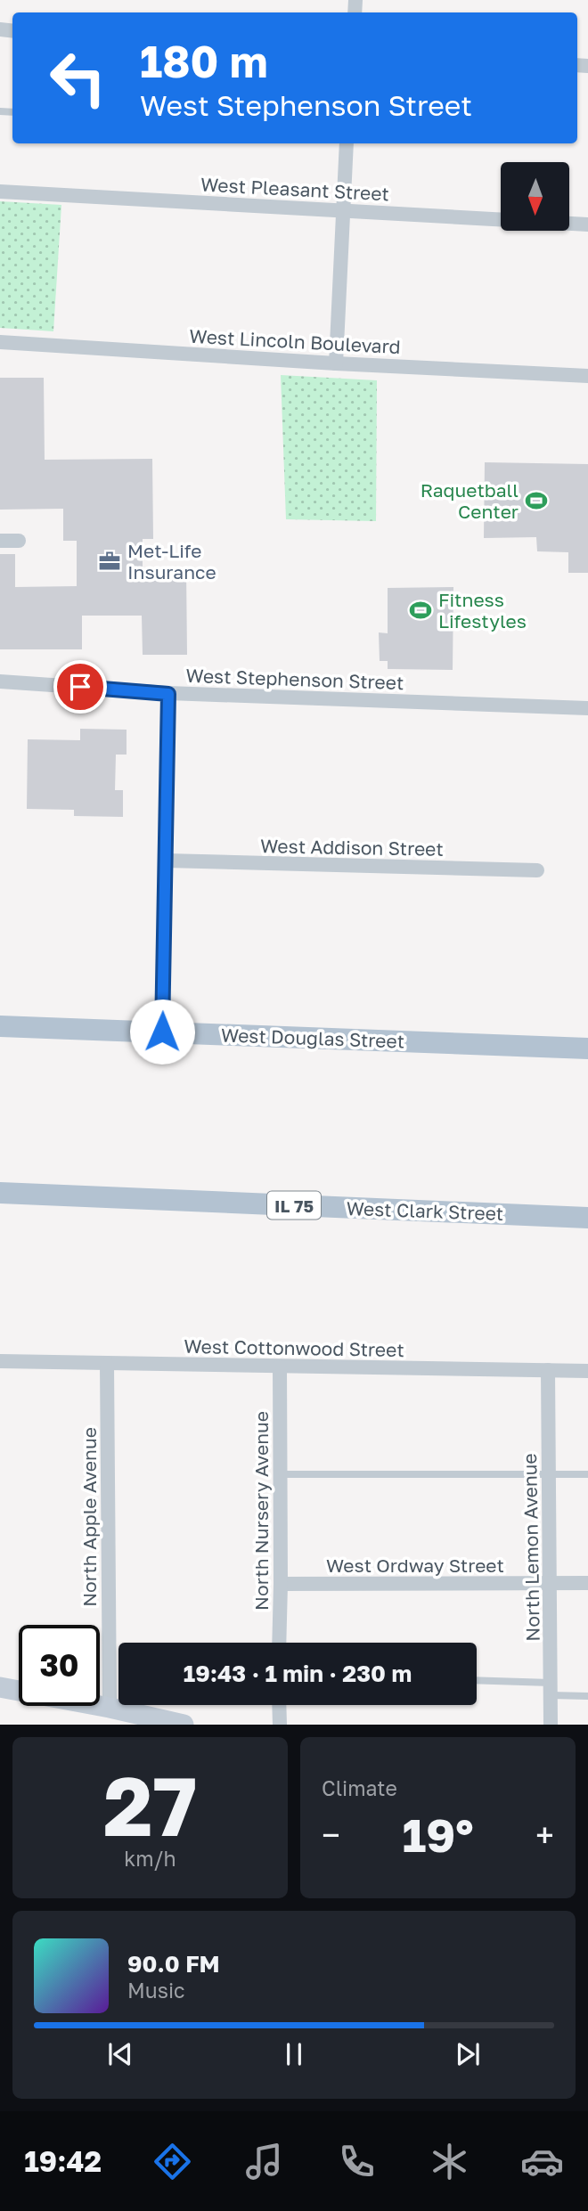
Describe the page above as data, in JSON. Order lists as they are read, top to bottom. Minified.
{"streets":{"main road":["West Douglas Street","IL 75","West Clark Street"],"street":["West Pleasant Street","West Lincoln Boulevard","West Stephenson Street","West Addison Street","West Cottonwood Street","North Nursery Avenue","North Apple Avenue","North Lemon Avenue","West Ordway Street"]},"crossings":[["West Cottonwood Street","North Nursery Avenue"],["West Cottonwood Street","North Apple Avenue"],["West Cottonwood Street","North Lemon Avenue"],["North Nursery Avenue","West Ordway Street"],["North Lemon Avenue","West Ordway Street"]],"places":{"sports":["Raquetball Center","Fitness Lifestyles"],"office":["Met-Life Insurance"]},"north":"bottom","page":{"turn":["180 m","West Stephenson Street"],"limit":"30","trip":"19:43 · 1 min · 230 m","tile":[["27","km/h"],"Climate"],"heat":["−","19°","+"],"song":["90.0 FM","Music"],"tabs":"19:42"}}
